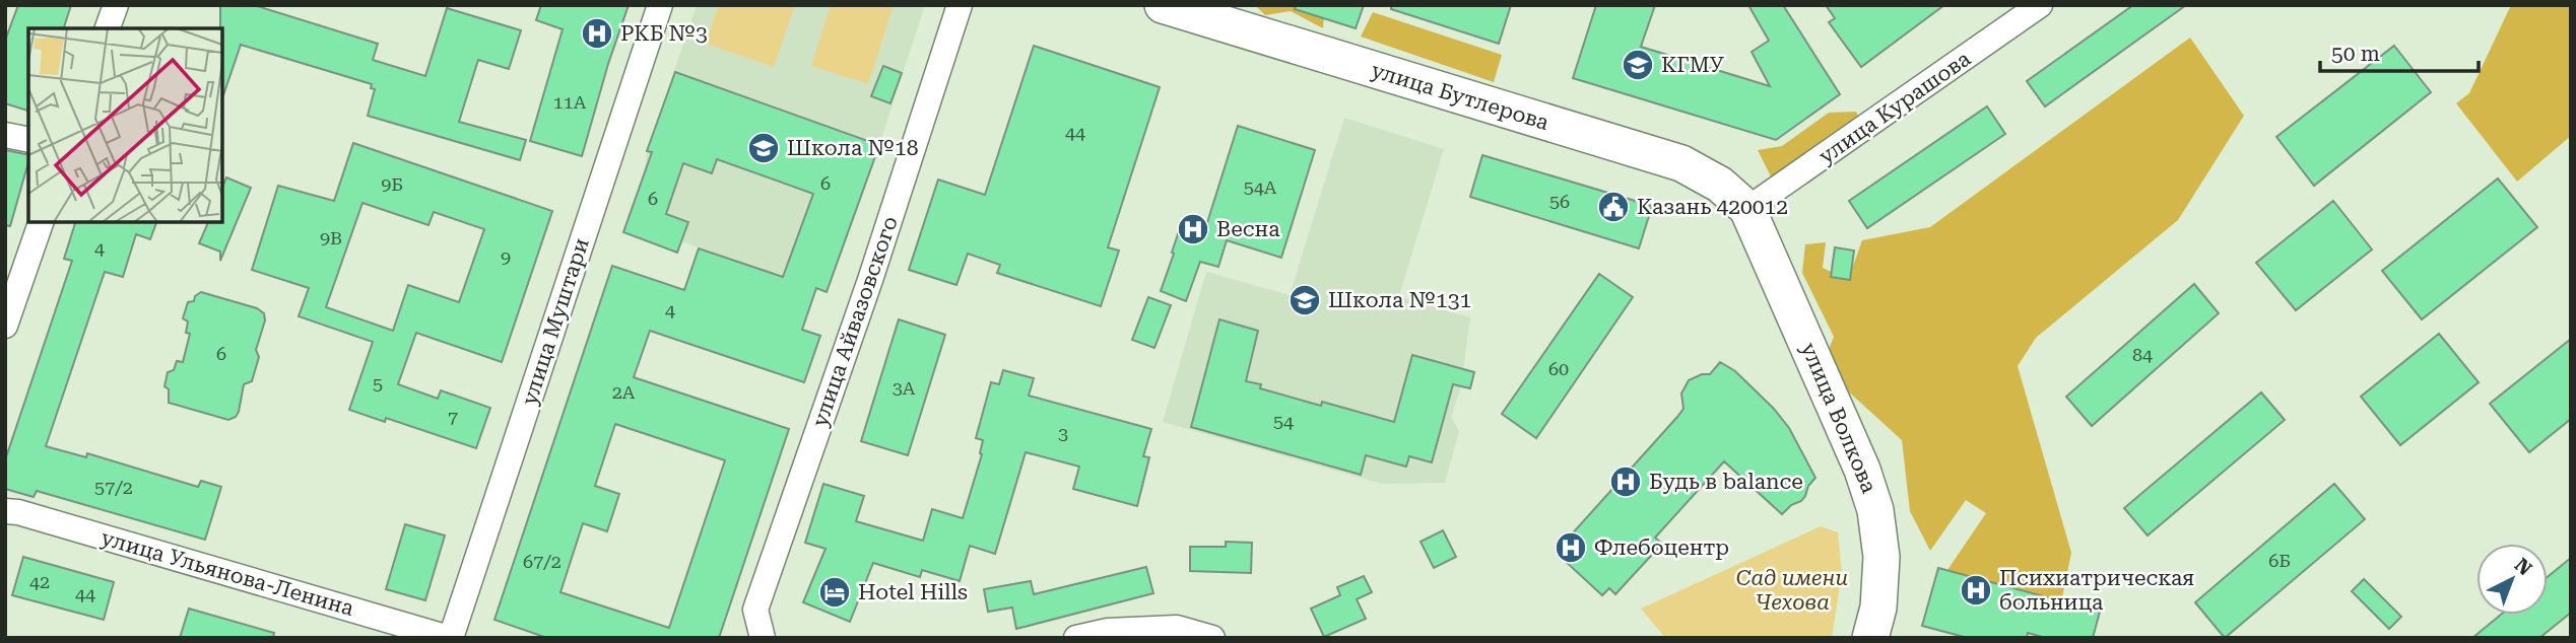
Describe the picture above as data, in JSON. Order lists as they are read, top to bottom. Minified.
{"streets":{"main road":["улица Бутлерова","улица Волкова"],"street":["улица Курашова","улица Муштари","улица Айвазовского","улица Ульянова-Ленина"]},"crossings":[["улица Бутлерова","улица Курашова"],["улица Бутлерова","улица Волкова"],["улица Курашова","улица Волкова"],["улица Муштари","улица Ульянова-Ленина"]],"parks":["Сад имени Чехова"],"places":{"hospital":["РКБ №3","Весна","Будь в balance","Флебоцентр","Психиатрическая больница"],"school or university":["КГМУ","Школа №18","Школа №131"],"public building":["Казань 420012"],"hotel":["Hotel Hills"]},"house_numbers":["11А","44","6","9Б","54А","6","56","9В","4","9","4","6","84","60","5","3А","2А","7","54","3","57/2","6Б","67/2","42","44"],"scale_bar":"50 m","north":"top right"}
